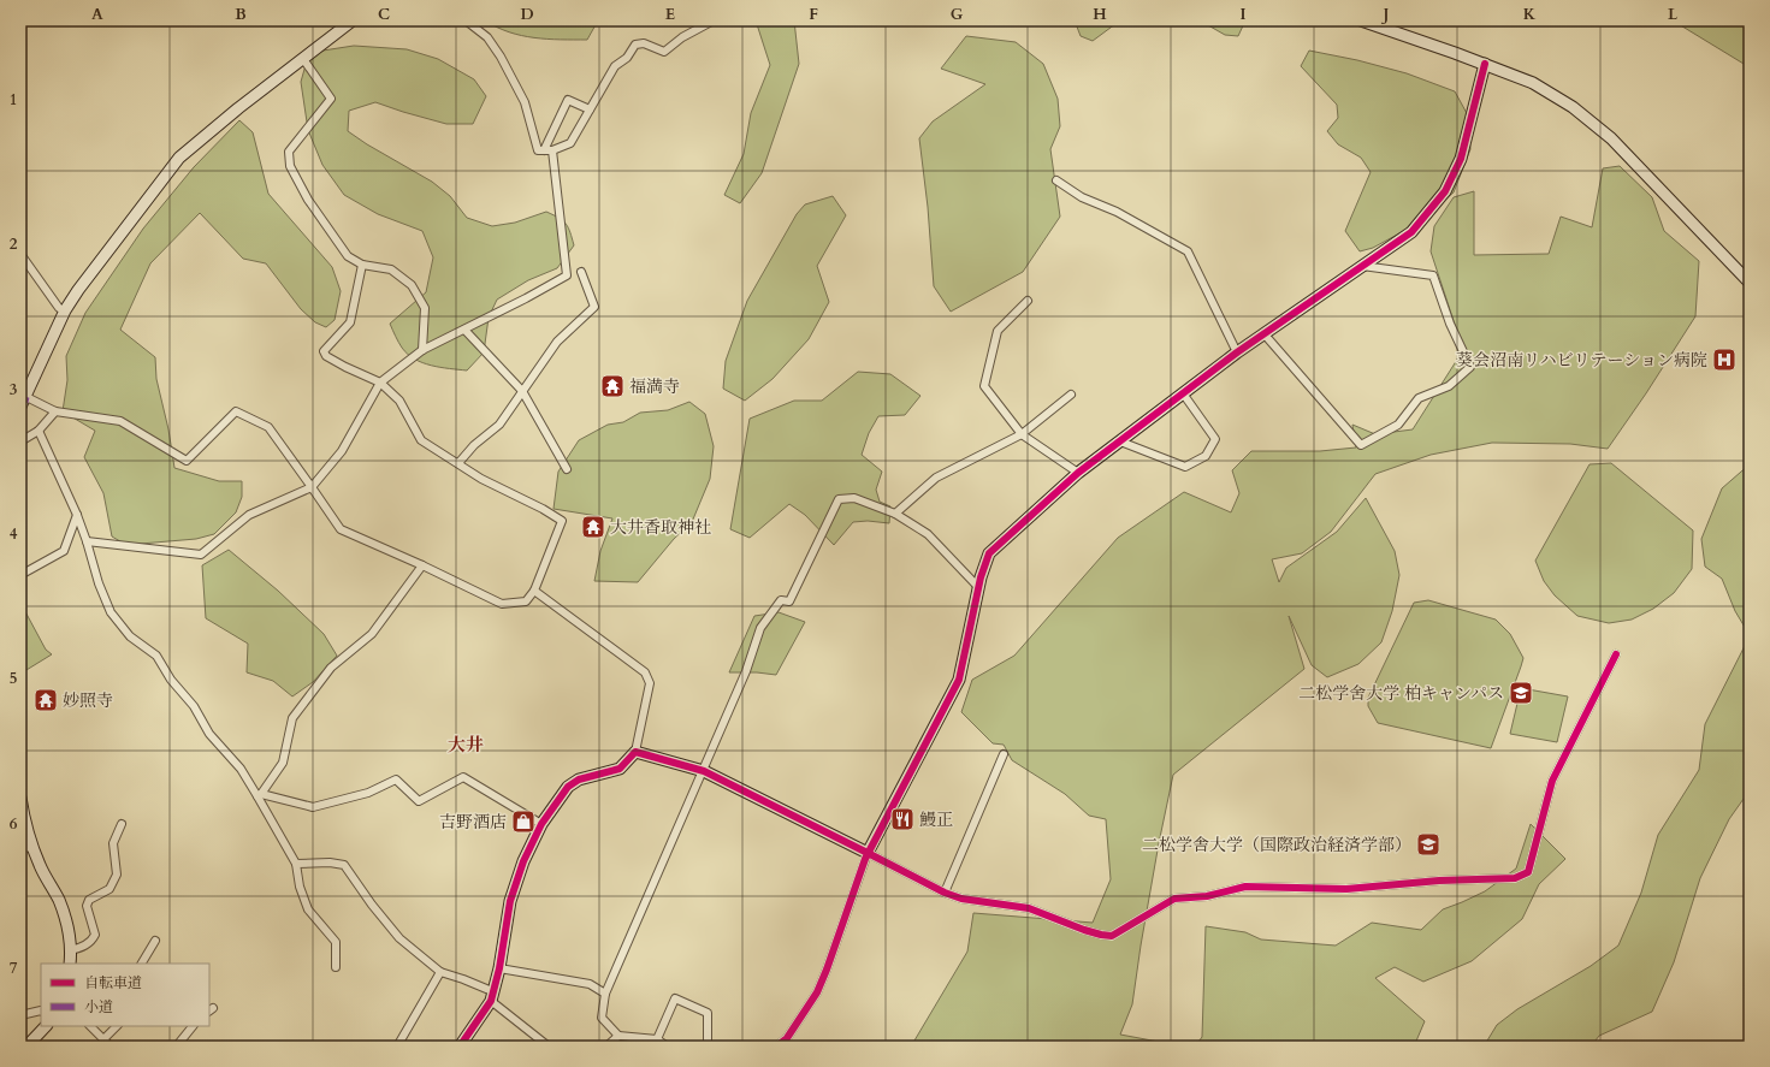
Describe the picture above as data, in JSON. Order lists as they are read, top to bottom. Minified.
{"districts":["大井"],"places":{"hospital":["葵会沼南リハビリテーション病院"],"temple":["福満寺","大井香取神社","妙照寺"],"school or university":["二松学舍大学 柏キャンパス","二松学舎大学（国際政治経済学部）"],"restaurant":["鰻正"],"shop":["吉野酒店"]},"legend":["自転車道","小道"],"grid":{"columns":["A","B","C","D","E","F","G","H","I","J","K","L"],"rows":["1","2","3","4","5","6","7"]}}
